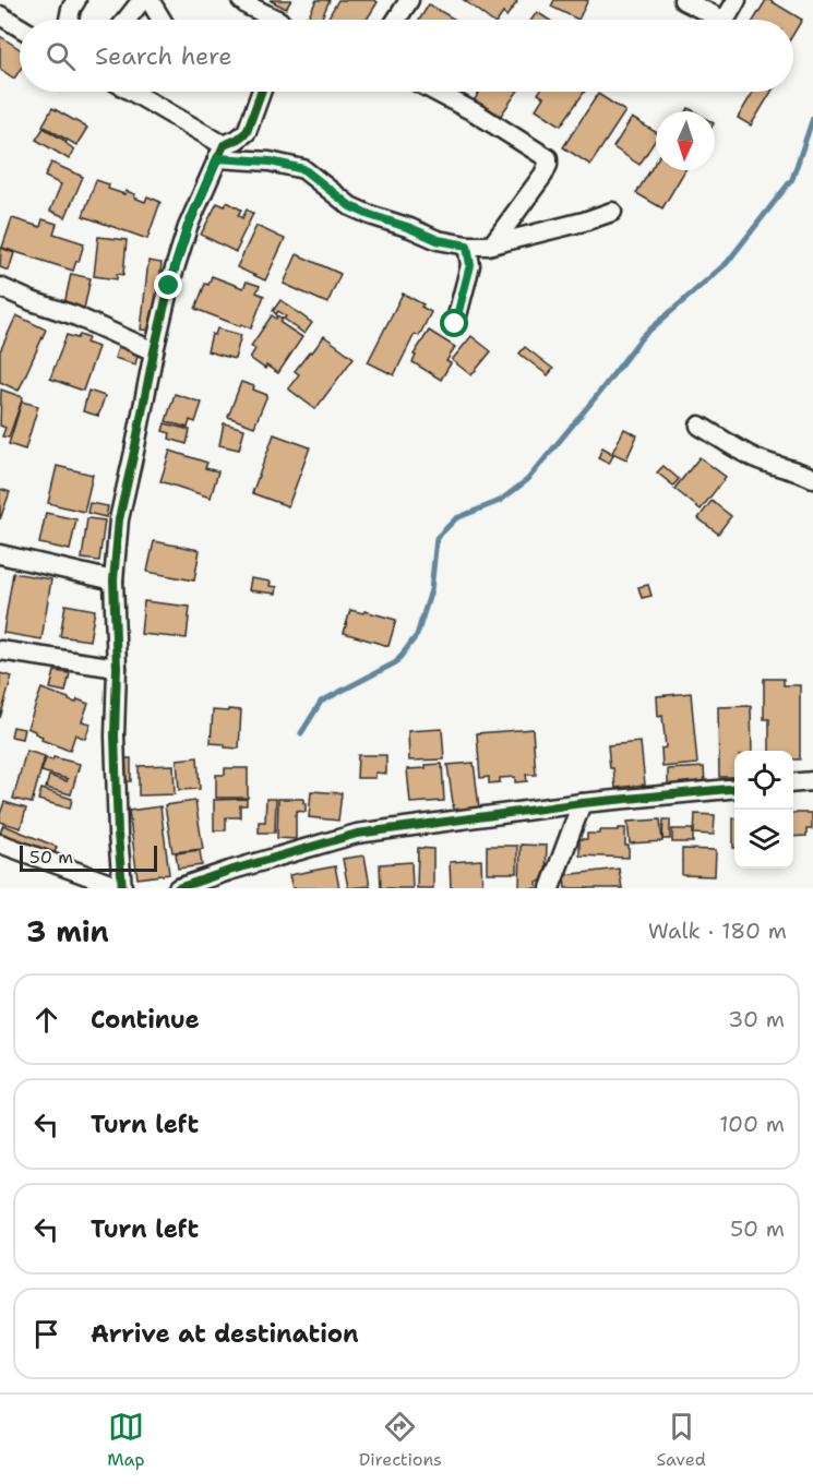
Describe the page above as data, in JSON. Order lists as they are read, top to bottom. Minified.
{"scale_bar":"50 m","north":"bottom","page":{"search":"Search here","scale":"50 m","heading":["3 min","Walk · 180 m"],"list":[["Continue","30 m"],["Turn left","100 m"],["Turn left","50 m"],"Arrive at destination"],"nav":["Map","Directions","Saved"]}}
